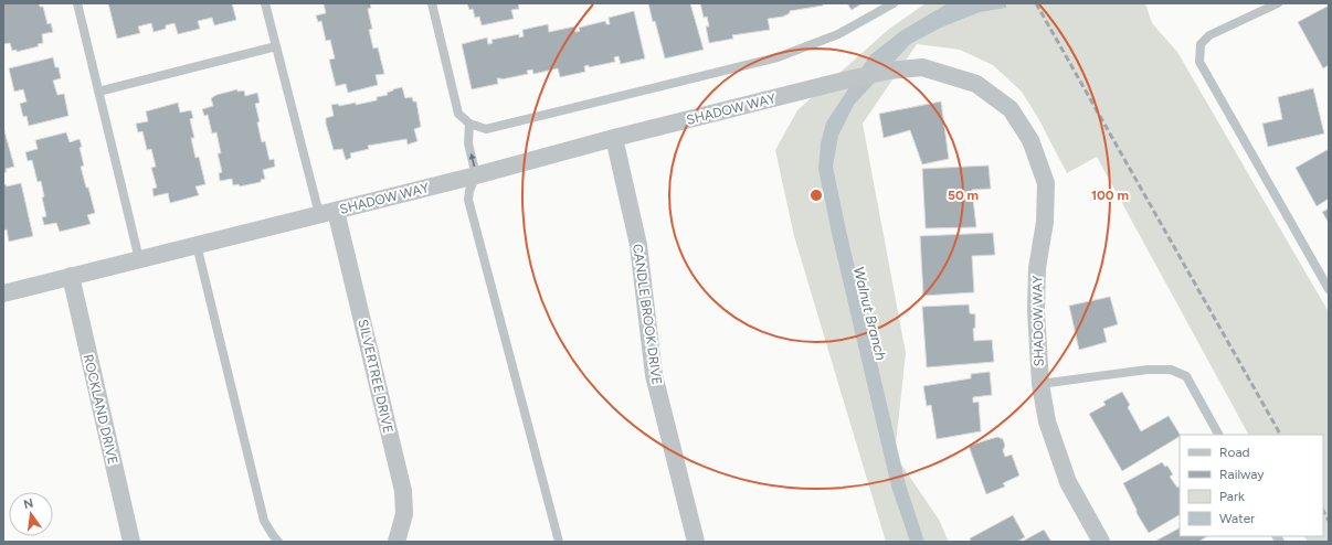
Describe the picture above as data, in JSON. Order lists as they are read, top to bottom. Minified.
{"streets":{"street":["SHADOW WAY","CANDLE BROOK DRIVE","SILVERTREE DRIVE","ROCKLAND DRIVE"]},"crossings":[["SHADOW WAY","CANDLE BROOK DRIVE"],["SHADOW WAY","SILVERTREE DRIVE"],["SHADOW WAY","ROCKLAND DRIVE"]],"water":["Walnut Branch"],"legend":["Road","Railway","Park","Water"],"north":"top","rings":["50 m","100 m"]}
